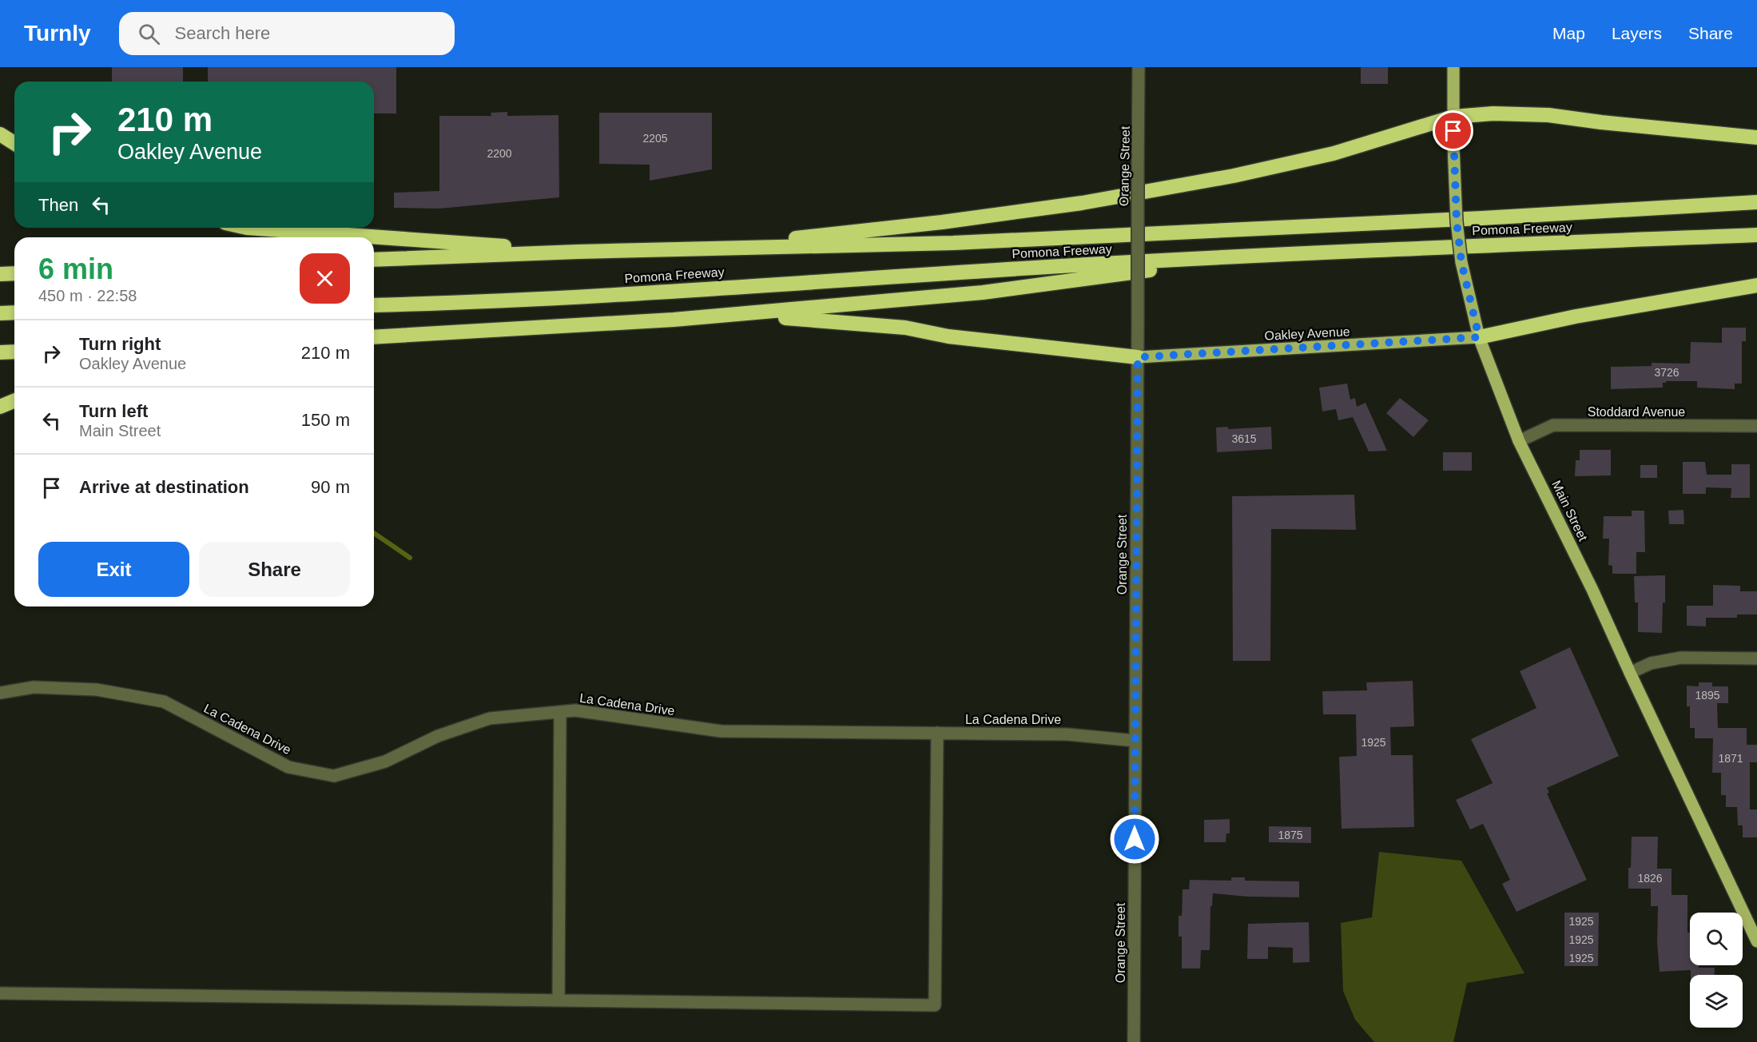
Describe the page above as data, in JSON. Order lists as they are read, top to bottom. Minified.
{"streets":{"highway":["Pomona Freeway"],"main road":["Oakley Avenue","Main Street"],"street":["Orange Street","Stoddard Avenue","La Cadena Drive"]},"crossings":[["Orange Street","Oakley Avenue"],["Orange Street","La Cadena Drive"],["Oakley Avenue","Main Street"],["Stoddard Avenue","Main Street"]],"house_numbers":["2205","2200","3726","3615","1895","1925","1871","1875","1826","1925","1925","1925"],"page":{"header":"Turnly","search":"Search here","nav":["Map","Layers","Share"],"turn":["210 m","Oakley Avenue"],"then":"Then","heading":["6 min","450 m · 22:58"],"list":[{"name":"Turn right","note":"Oakley Avenue","value":"210 m"},{"name":"Turn left","note":"Main Street","value":"150 m"},{"name":"Arrive at destination","value":"90 m"}],"buttons":["Exit","Share"]}}
